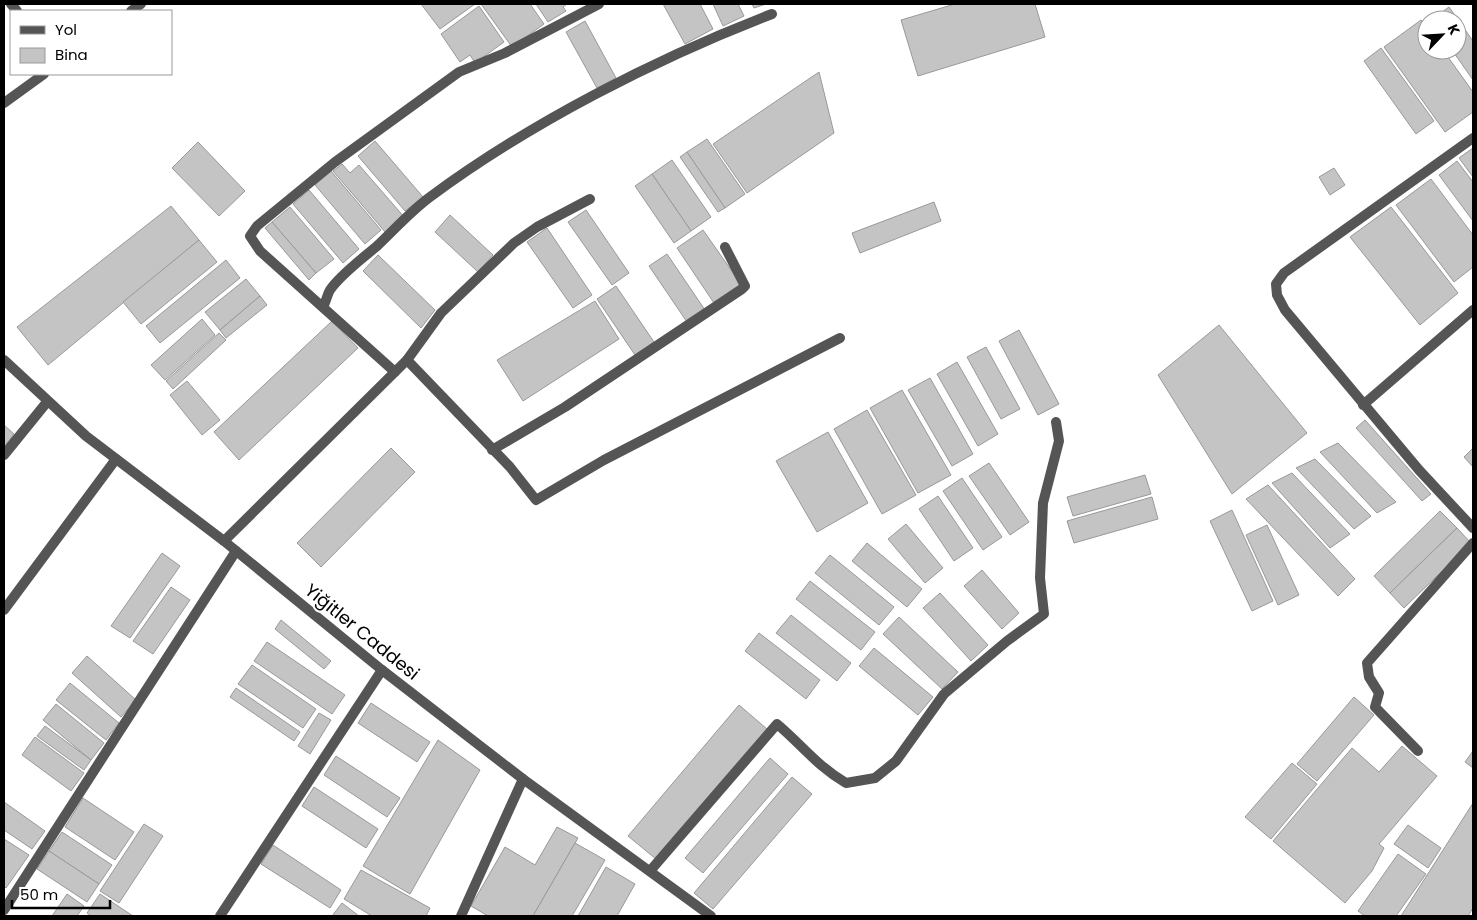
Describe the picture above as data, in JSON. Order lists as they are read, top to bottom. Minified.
{"streets":{"street":["Yiğitler Caddesi"]},"legend":["Yol","Bina"],"scale_bar":"50 m","north":"top right"}
